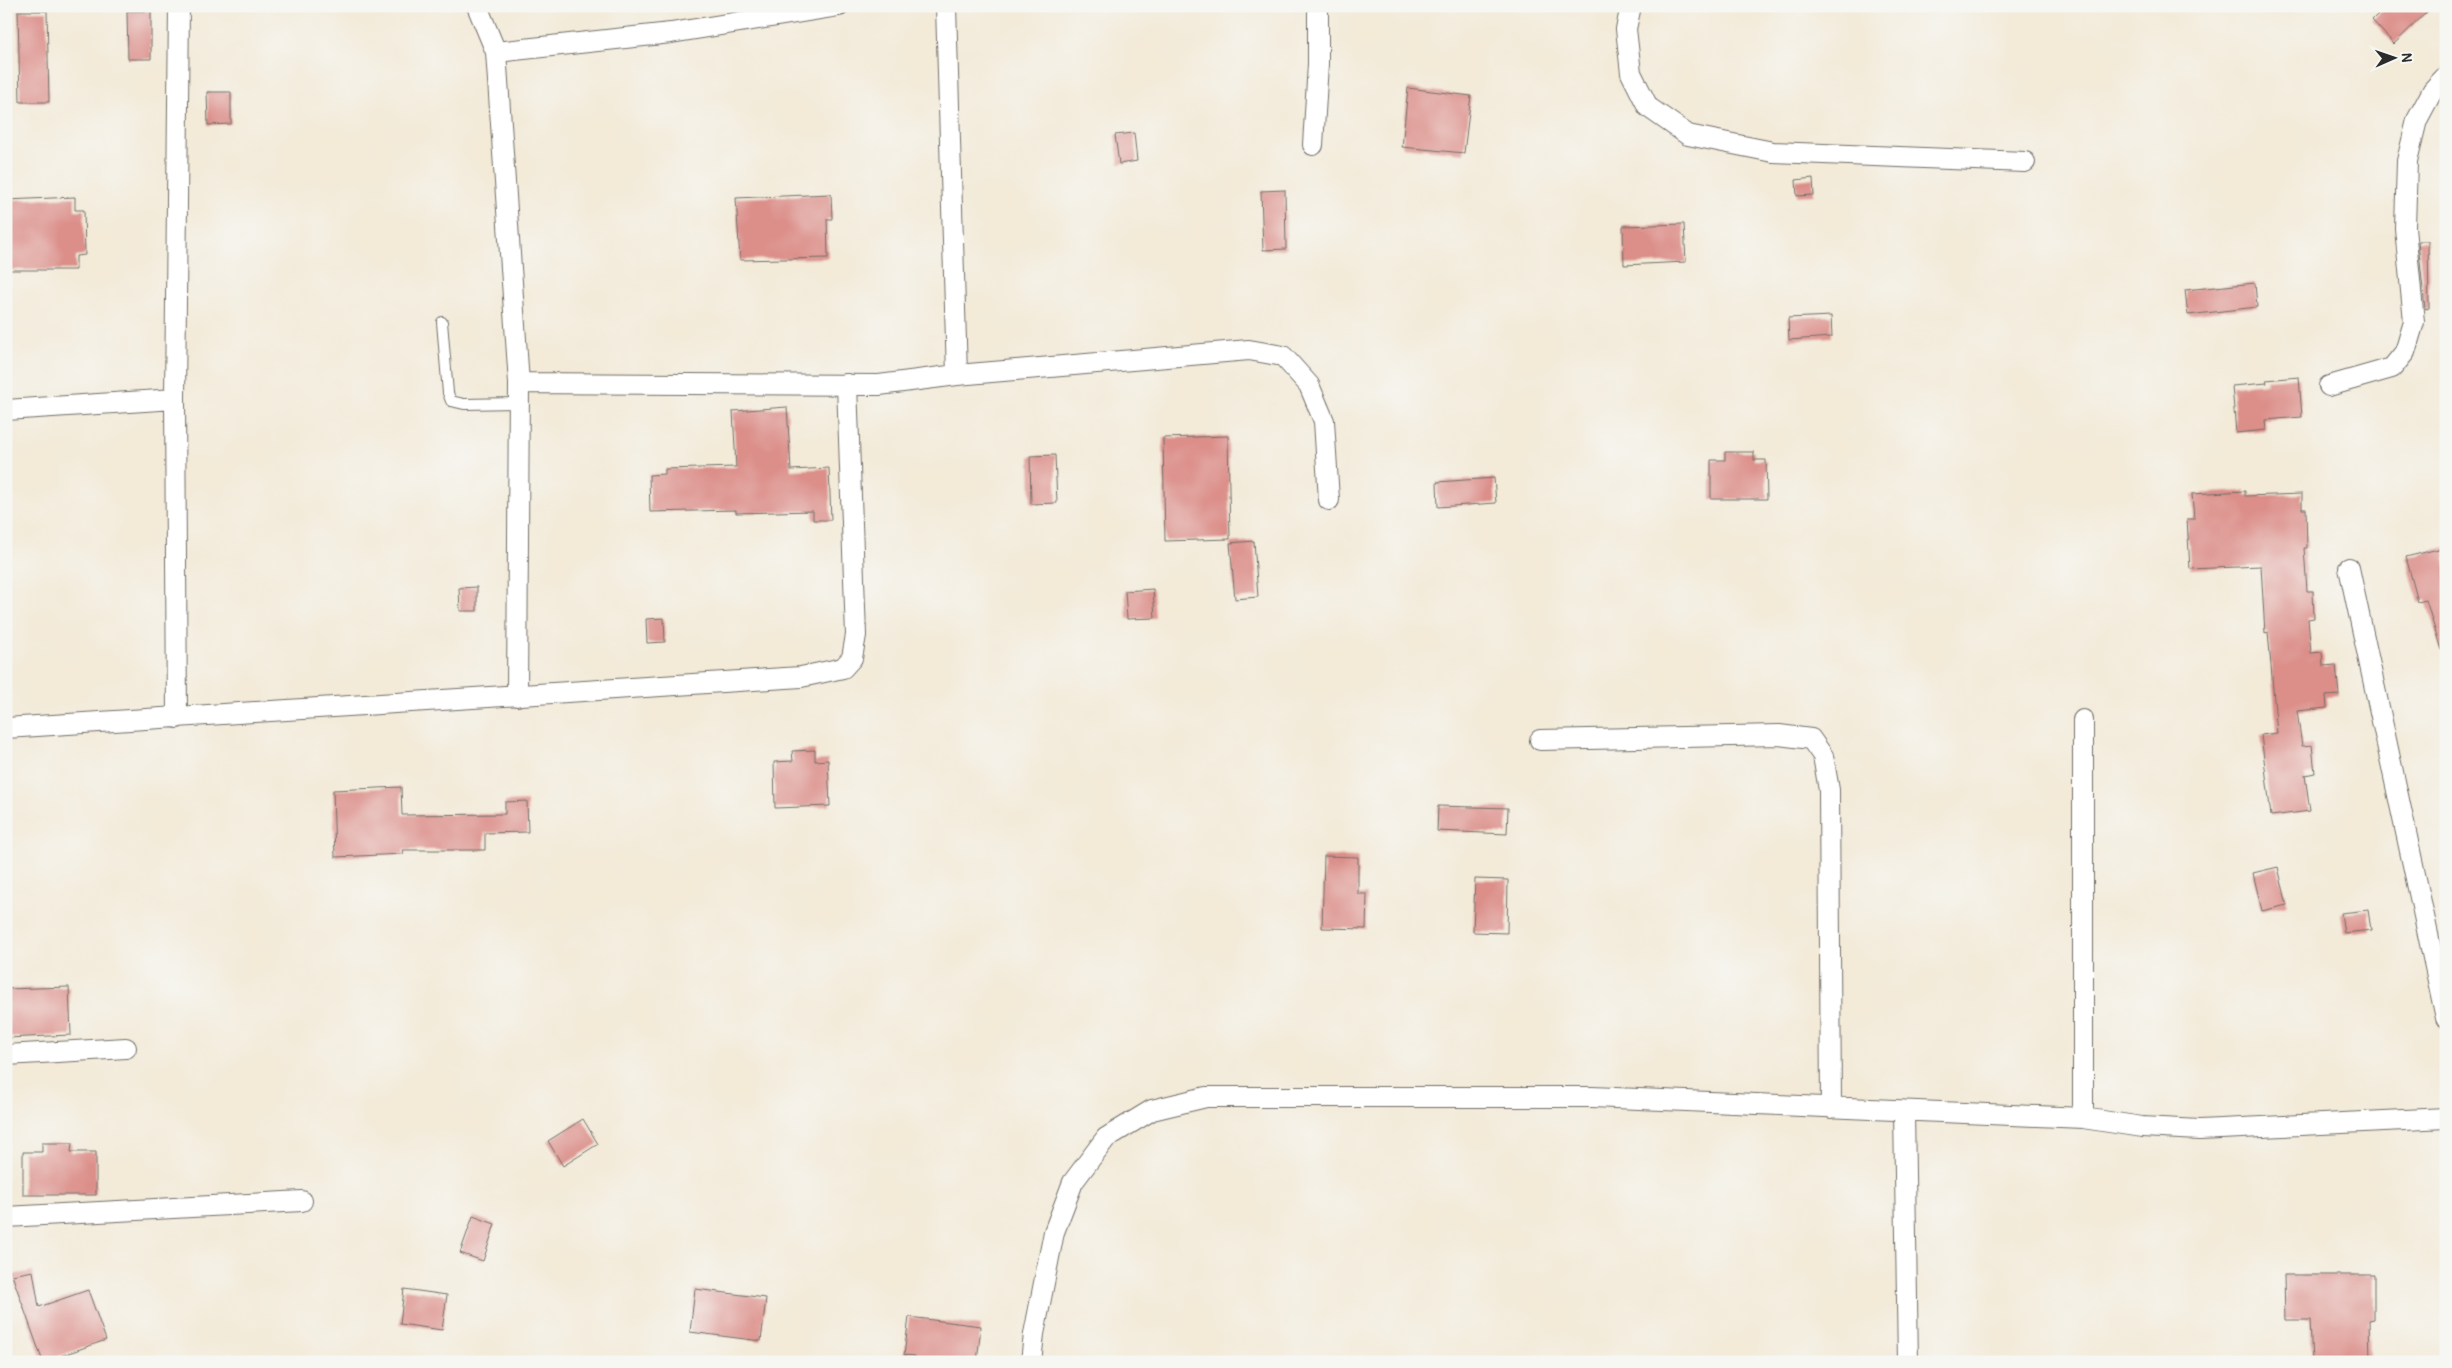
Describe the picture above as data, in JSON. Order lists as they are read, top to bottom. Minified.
{"north":"right"}
